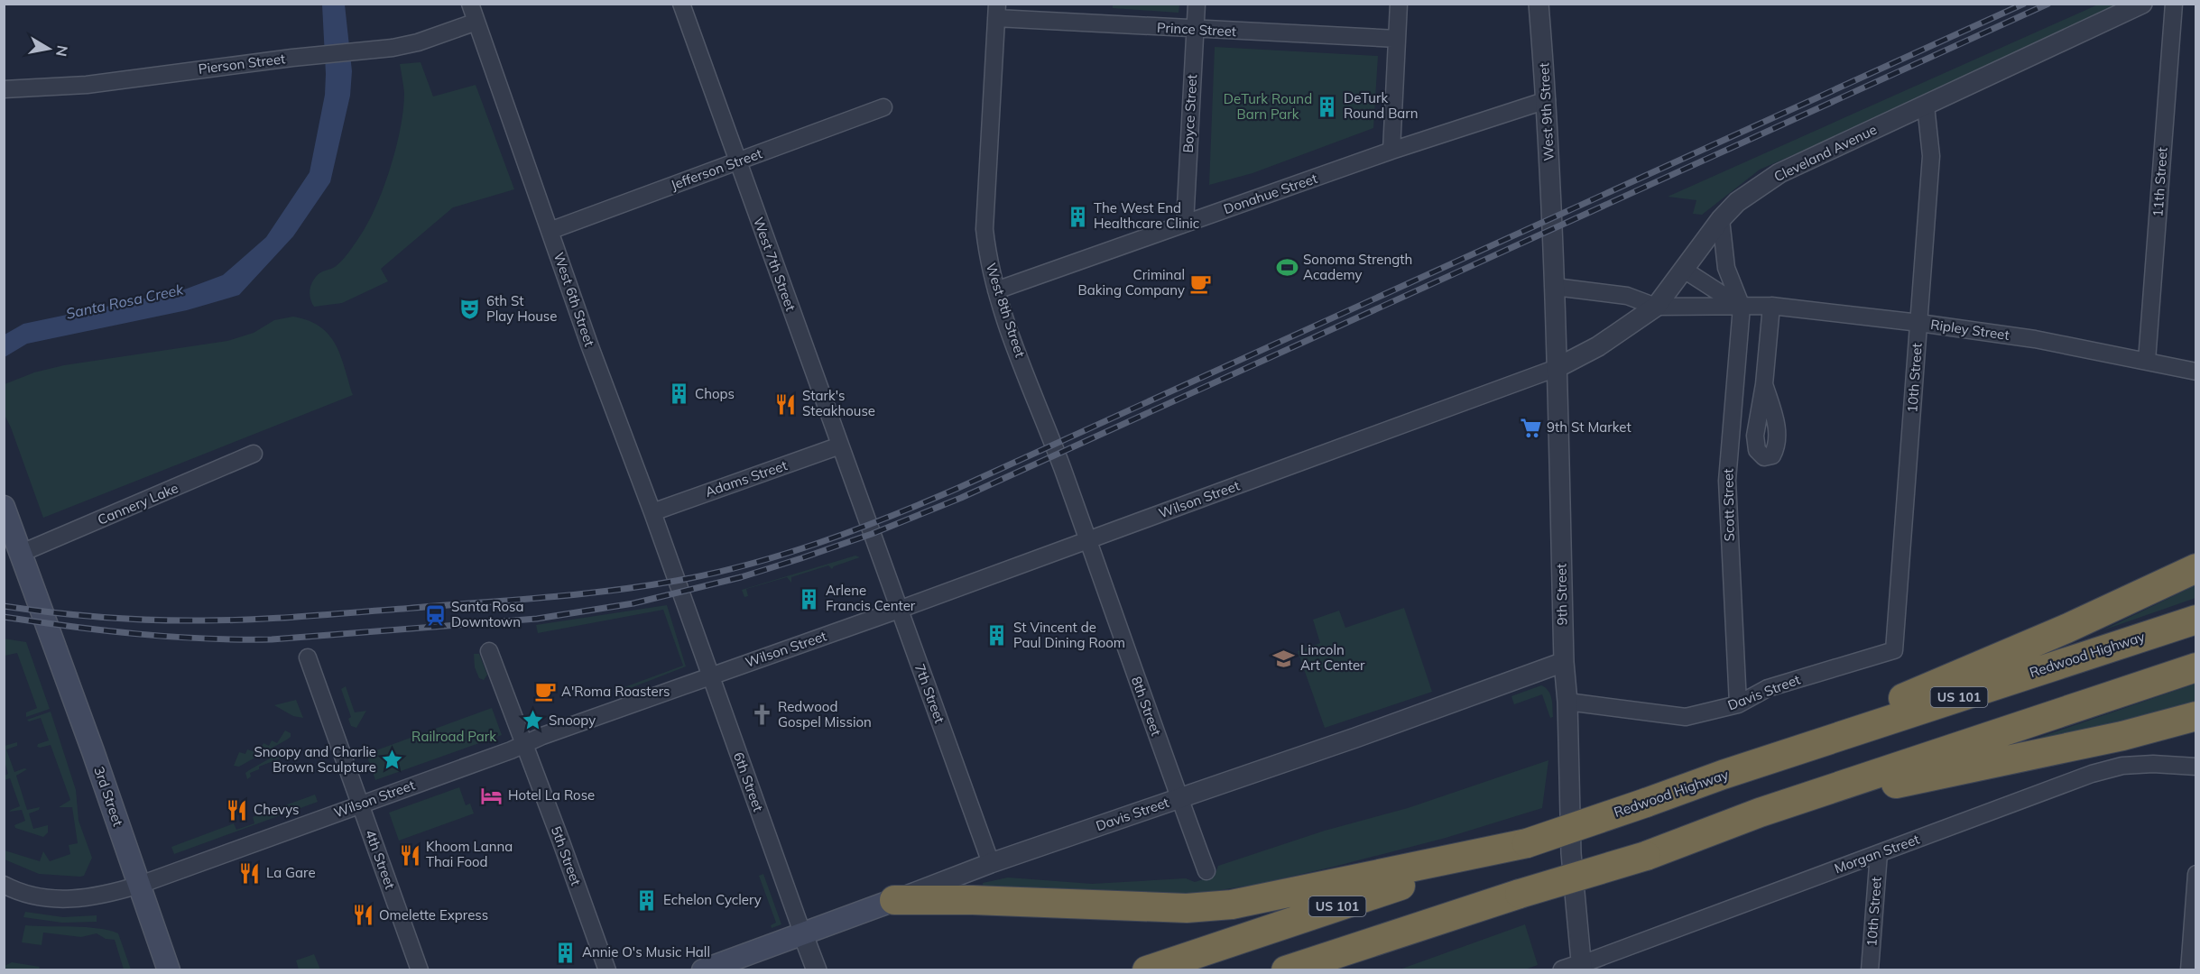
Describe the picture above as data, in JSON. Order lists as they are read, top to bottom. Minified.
{"streets":{"highway":["Redwood Highway","US 101"],"main road":["Davis Street","3rd Street"],"street":["Prince Street","Pierson Street","West 9th Street","Boyce Street","Cleveland Avenue","Jefferson Street","11th Street","Donahue Street","West 7th Street","West 6th Street","West 8th Street","Ripley Street","10th Street","Adams Street","Wilson Street","Cannery Lake","Scott Street","9th Street","7th Street","8th Street","6th Street","Morgan Street","5th Street","4th Street"]},"crossings":[["Prince Street","Boyce Street"],["Prince Street","West 8th Street"],["Pierson Street","West 6th Street"],["West 9th Street","Donahue Street"],["West 9th Street","9th Street"],["Boyce Street","Donahue Street"],["Cleveland Avenue","Ripley Street"],["Cleveland Avenue","10th Street"],["Cleveland Avenue","Wilson Street"],["Cleveland Avenue","9th Street"],["Jefferson Street","West 7th Street"],["Jefferson Street","West 6th Street"],["11th Street","Ripley Street"],["Donahue Street","West 8th Street"],["West 7th Street","Adams Street"],["West 7th Street","7th Street"],["West 6th Street","Adams Street"],["West 6th Street","6th Street"],["West 8th Street","Wilson Street"],["West 8th Street","8th Street"],["Ripley Street","10th Street"],["Ripley Street","Scott Street"],["Ripley Street","9th Street"],["10th Street","Davis Street"],["10th Street","Morgan Street"],["Wilson Street","9th Street"],["Wilson Street","7th Street"],["Wilson Street","8th Street"],["Wilson Street","6th Street"],["Wilson Street","3rd Street"],["Wilson Street","5th Street"],["Wilson Street","4th Street"],["Cannery Lake","3rd Street"],["Scott Street","Davis Street"],["9th Street","Davis Street"],["9th Street","Morgan Street"],["Davis Street","7th Street"],["Davis Street","8th Street"],["Davis Street","6th Street"]],"water":["Santa Rosa Creek"],"parks":["DeTurk Round Barn Park","Railroad Park"],"places":{"building":["DeTurk Round Barn","The West End Healthcare Clinic","Chops","Arlene Francis Center","St Vincent de Paul Dining Room","Echelon Cyclery","Annie O's Music Hall"],"sports":["Sonoma Strength Academy"],"cafe":["Criminal Baking Company","A'Roma Roasters"],"theatre":["6th St Play House"],"restaurant":["Stark's Steakhouse","Chevys","Khoom Lanna Thai Food","La Gare","Omelette Express"],"supermarket":["9th St Market"],"station":["Santa Rosa Downtown"],"school or university":["Lincoln Art Center"],"church":["Redwood Gospel Mission"],"place":["Snoopy","Snoopy and Charlie Brown Sculpture"],"hotel":["Hotel La Rose"]},"north":"right"}
